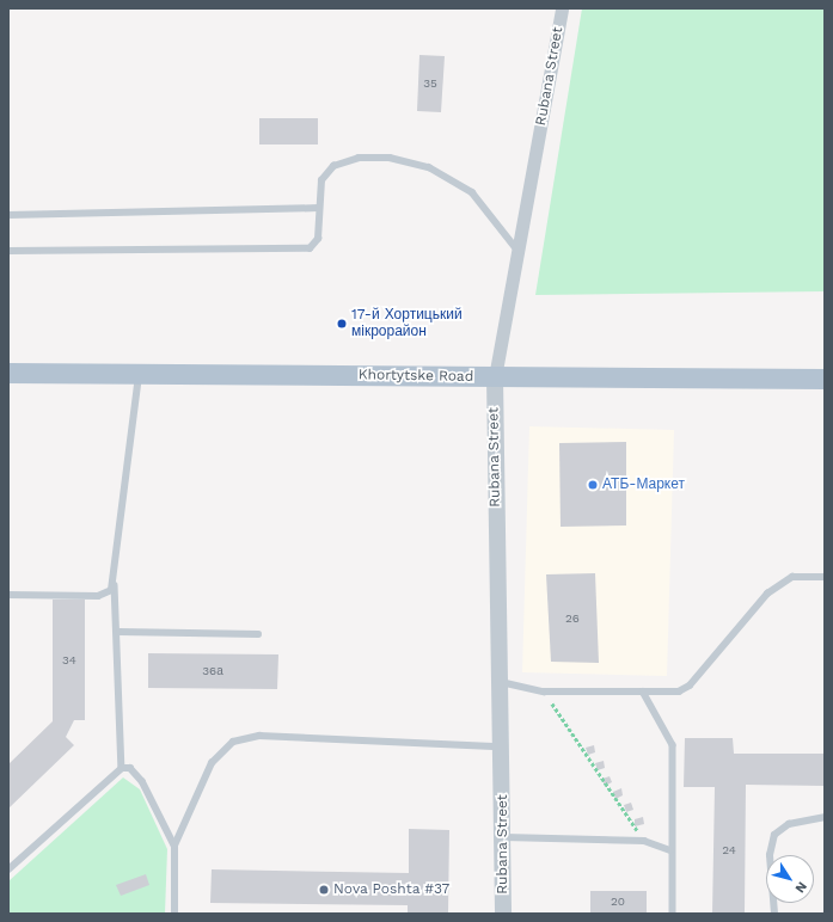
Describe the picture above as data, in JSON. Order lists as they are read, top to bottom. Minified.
{"streets":{"main road":["Khortytske Road"],"street":["Rubana Street"]},"crossings":[["Rubana Street","Khortytske Road"]],"places":["17-й Хортицький мікрорайон","АТБ-Маркет","Nova Poshta #37"],"house_numbers":["35","26","34","36а","24","20"],"north":"bottom right"}
